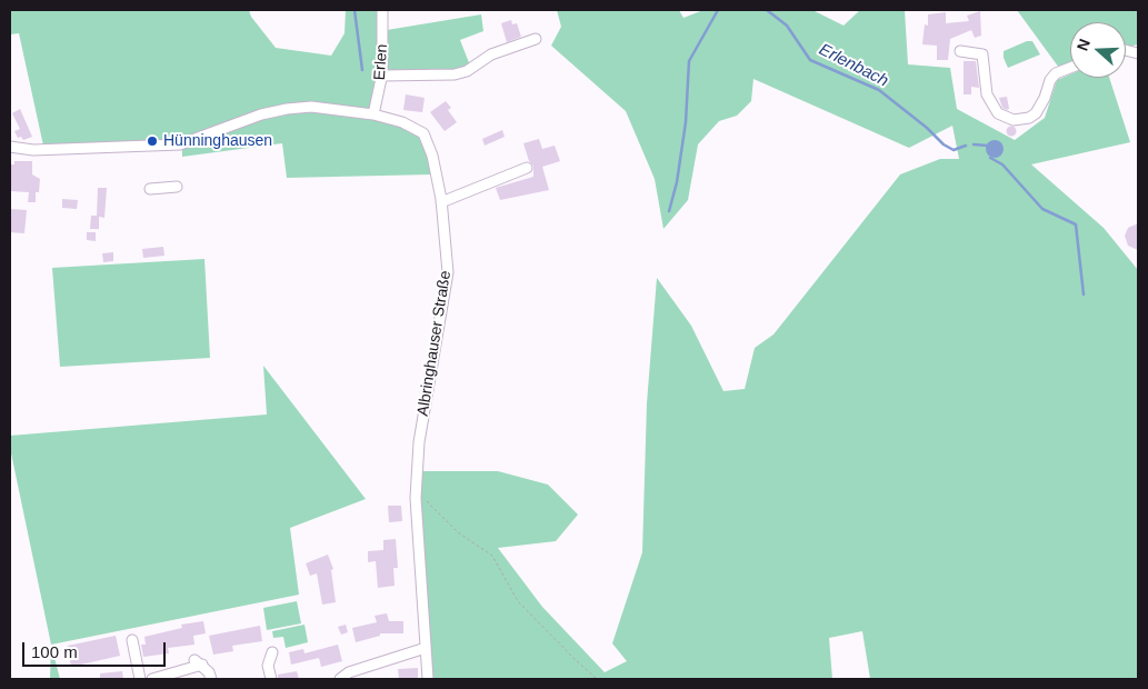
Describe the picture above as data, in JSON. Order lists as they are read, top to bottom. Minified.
{"streets":{"street":["Erlen","Albringhauser Straße"]},"crossings":[["Erlen","Albringhauser Straße"]],"water":["Erlenbach"],"places":["Hünninghausen"],"scale_bar":"100 m","north":"left"}
